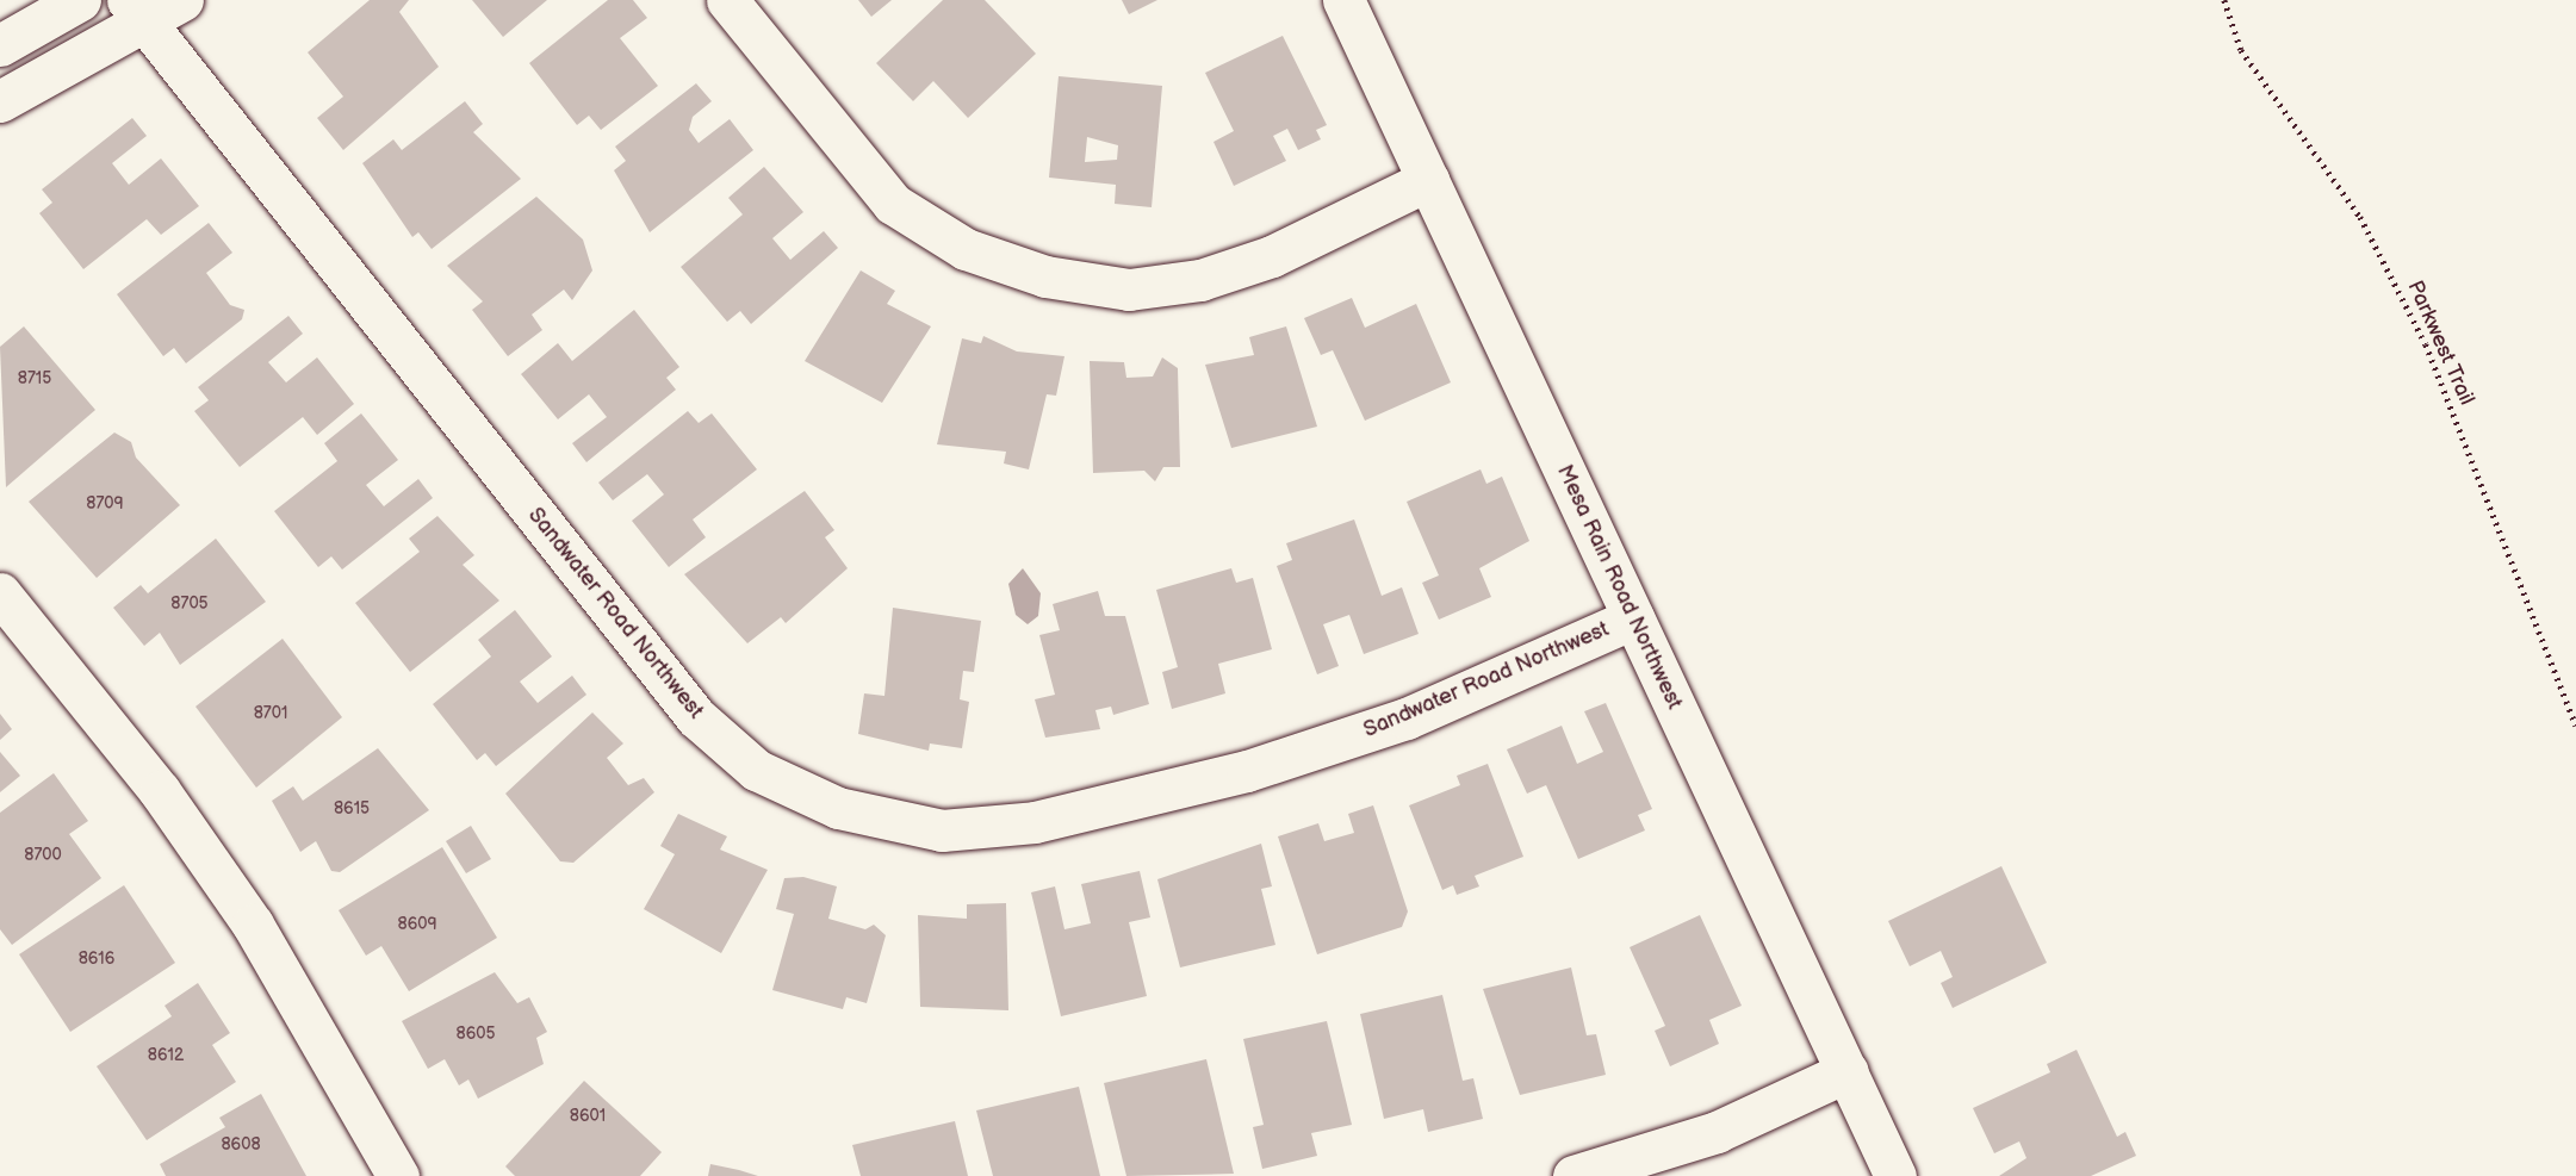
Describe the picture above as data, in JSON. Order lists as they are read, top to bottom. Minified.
{"streets":{"street":["Mesa Rain Road Northwest","Sandwater Road Northwest"],"path":["Parkwest Trail"]},"crossings":[["Mesa Rain Road Northwest","Sandwater Road Northwest"]],"house_numbers":["8715","8709","8705","8701","8615","8700","8609","8616","8605","8612","8601","8608"]}
